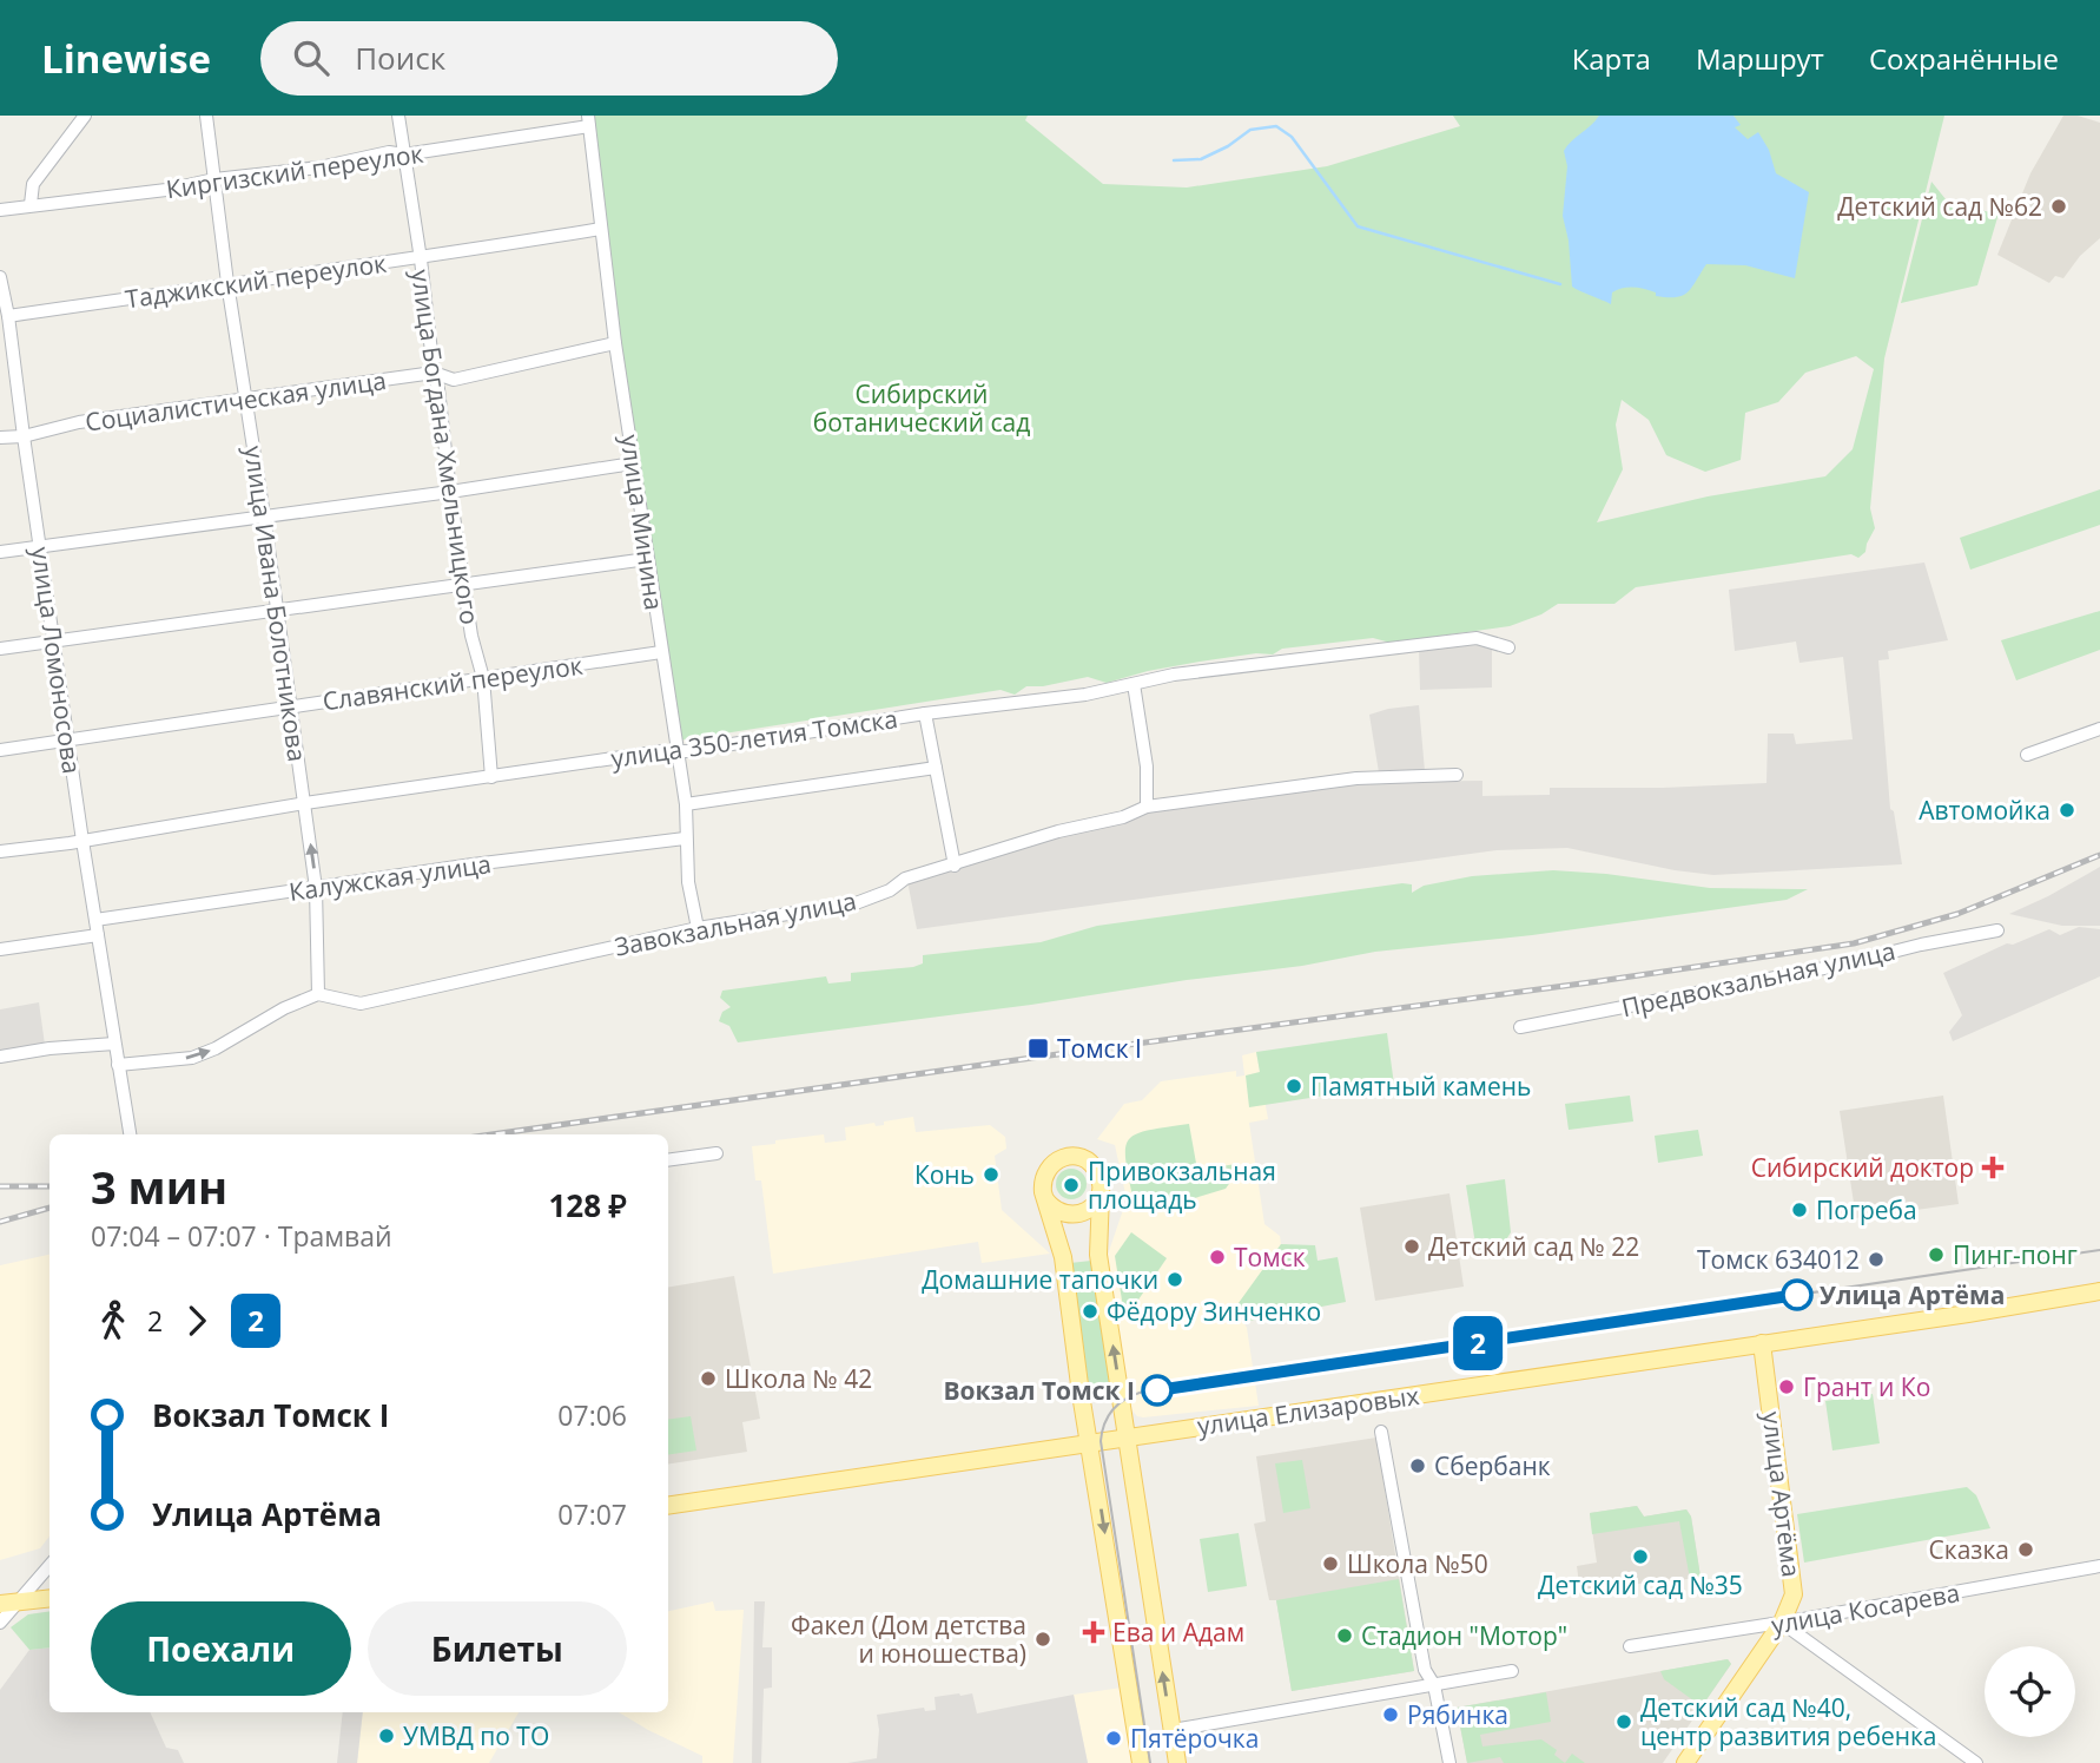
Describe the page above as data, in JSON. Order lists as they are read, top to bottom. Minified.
{"streets":{"main road":["улица Елизаровых","улица Артёма"],"street":["Киргизский переулок","Таджикский переулок","Социалистическая улица","улица Богдана Хмельницкого","улица Минина","улица Ивана Болотникова","улица Ломоносова","Славянский переулок","улица 350-летия Томска","Калужская улица","Завокзальная улица","Предвокзальная улица","улица Косарева"]},"crossings":[["Киргизский переулок","улица Богдана Хмельницкого"],["Киргизский переулок","улица Минина"],["Киргизский переулок","улица Ивана Болотникова"],["Таджикский переулок","улица Богдана Хмельницкого"],["Таджикский переулок","улица Минина"],["Таджикский переулок","улица Ивана Болотникова"],["Таджикский переулок","улица Ломоносова"],["Социалистическая улица","улица Богдана Хмельницкого"],["Социалистическая улица","улица Минина"],["Социалистическая улица","улица Ивана Болотникова"],["Социалистическая улица","улица Ломоносова"],["улица Богдана Хмельницкого","Славянский переулок"],["улица Богдана Хмельницкого","улица 350-летия Томска"],["улица Минина","Славянский переулок"],["улица Минина","улица 350-летия Томска"],["улица Минина","Калужская улица"],["улица Минина","Завокзальная улица"],["улица Ивана Болотникова","Славянский переулок"],["улица Ивана Болотникова","улица 350-летия Томска"],["улица Ивана Болотникова","Калужская улица"],["улица Ивана Болотникова","Завокзальная улица"],["улица Ломоносова","Славянский переулок"],["улица Ломоносова","улица 350-летия Томска"],["улица Ломоносова","Калужская улица"],["улица Елизаровых","улица Артёма"],["улица Артёма","улица Косарева"]],"parks":["Сибирский ботанический сад"],"places":{"other":["Детский сад №62","Автомойка","Памятный камень","Конь","Привокзальная площадь","Погреба","Детский сад № 22","Пинг-понг","Томск","Томск 634012","Домашние тапочки","Улица Артёма","Фёдору Зинченко","Школа № 42","Грант и Ко","Вокзал Томск I","Сбербанк","Сказка","Детский сад №35","Школа №50","Стадион \"Мотор\"","Факел (Дом детства и юношества)","Рябинка","Детский сад №40, центр развития ребенка","УМВД по ТО","Пятёрочка"],"transit":["Томск I"],"health":["Сибирский доктор","Ева и Адам"]},"lines":["tram line 2"],"page":{"header":"Linewise","search":"Поиск","nav":["Карта","Маршрут","Сохранённые"],"on_map":"2","heading":["3 мин","07:04 – 07:07 · Трамвай","128 ₽"],"legs":["2","2"],"list":[{"name":"Вокзал Томск I","value":"07:06"},{"name":"Улица Артёма","value":"07:07"}],"buttons":["Поехали","Билеты"]}}
